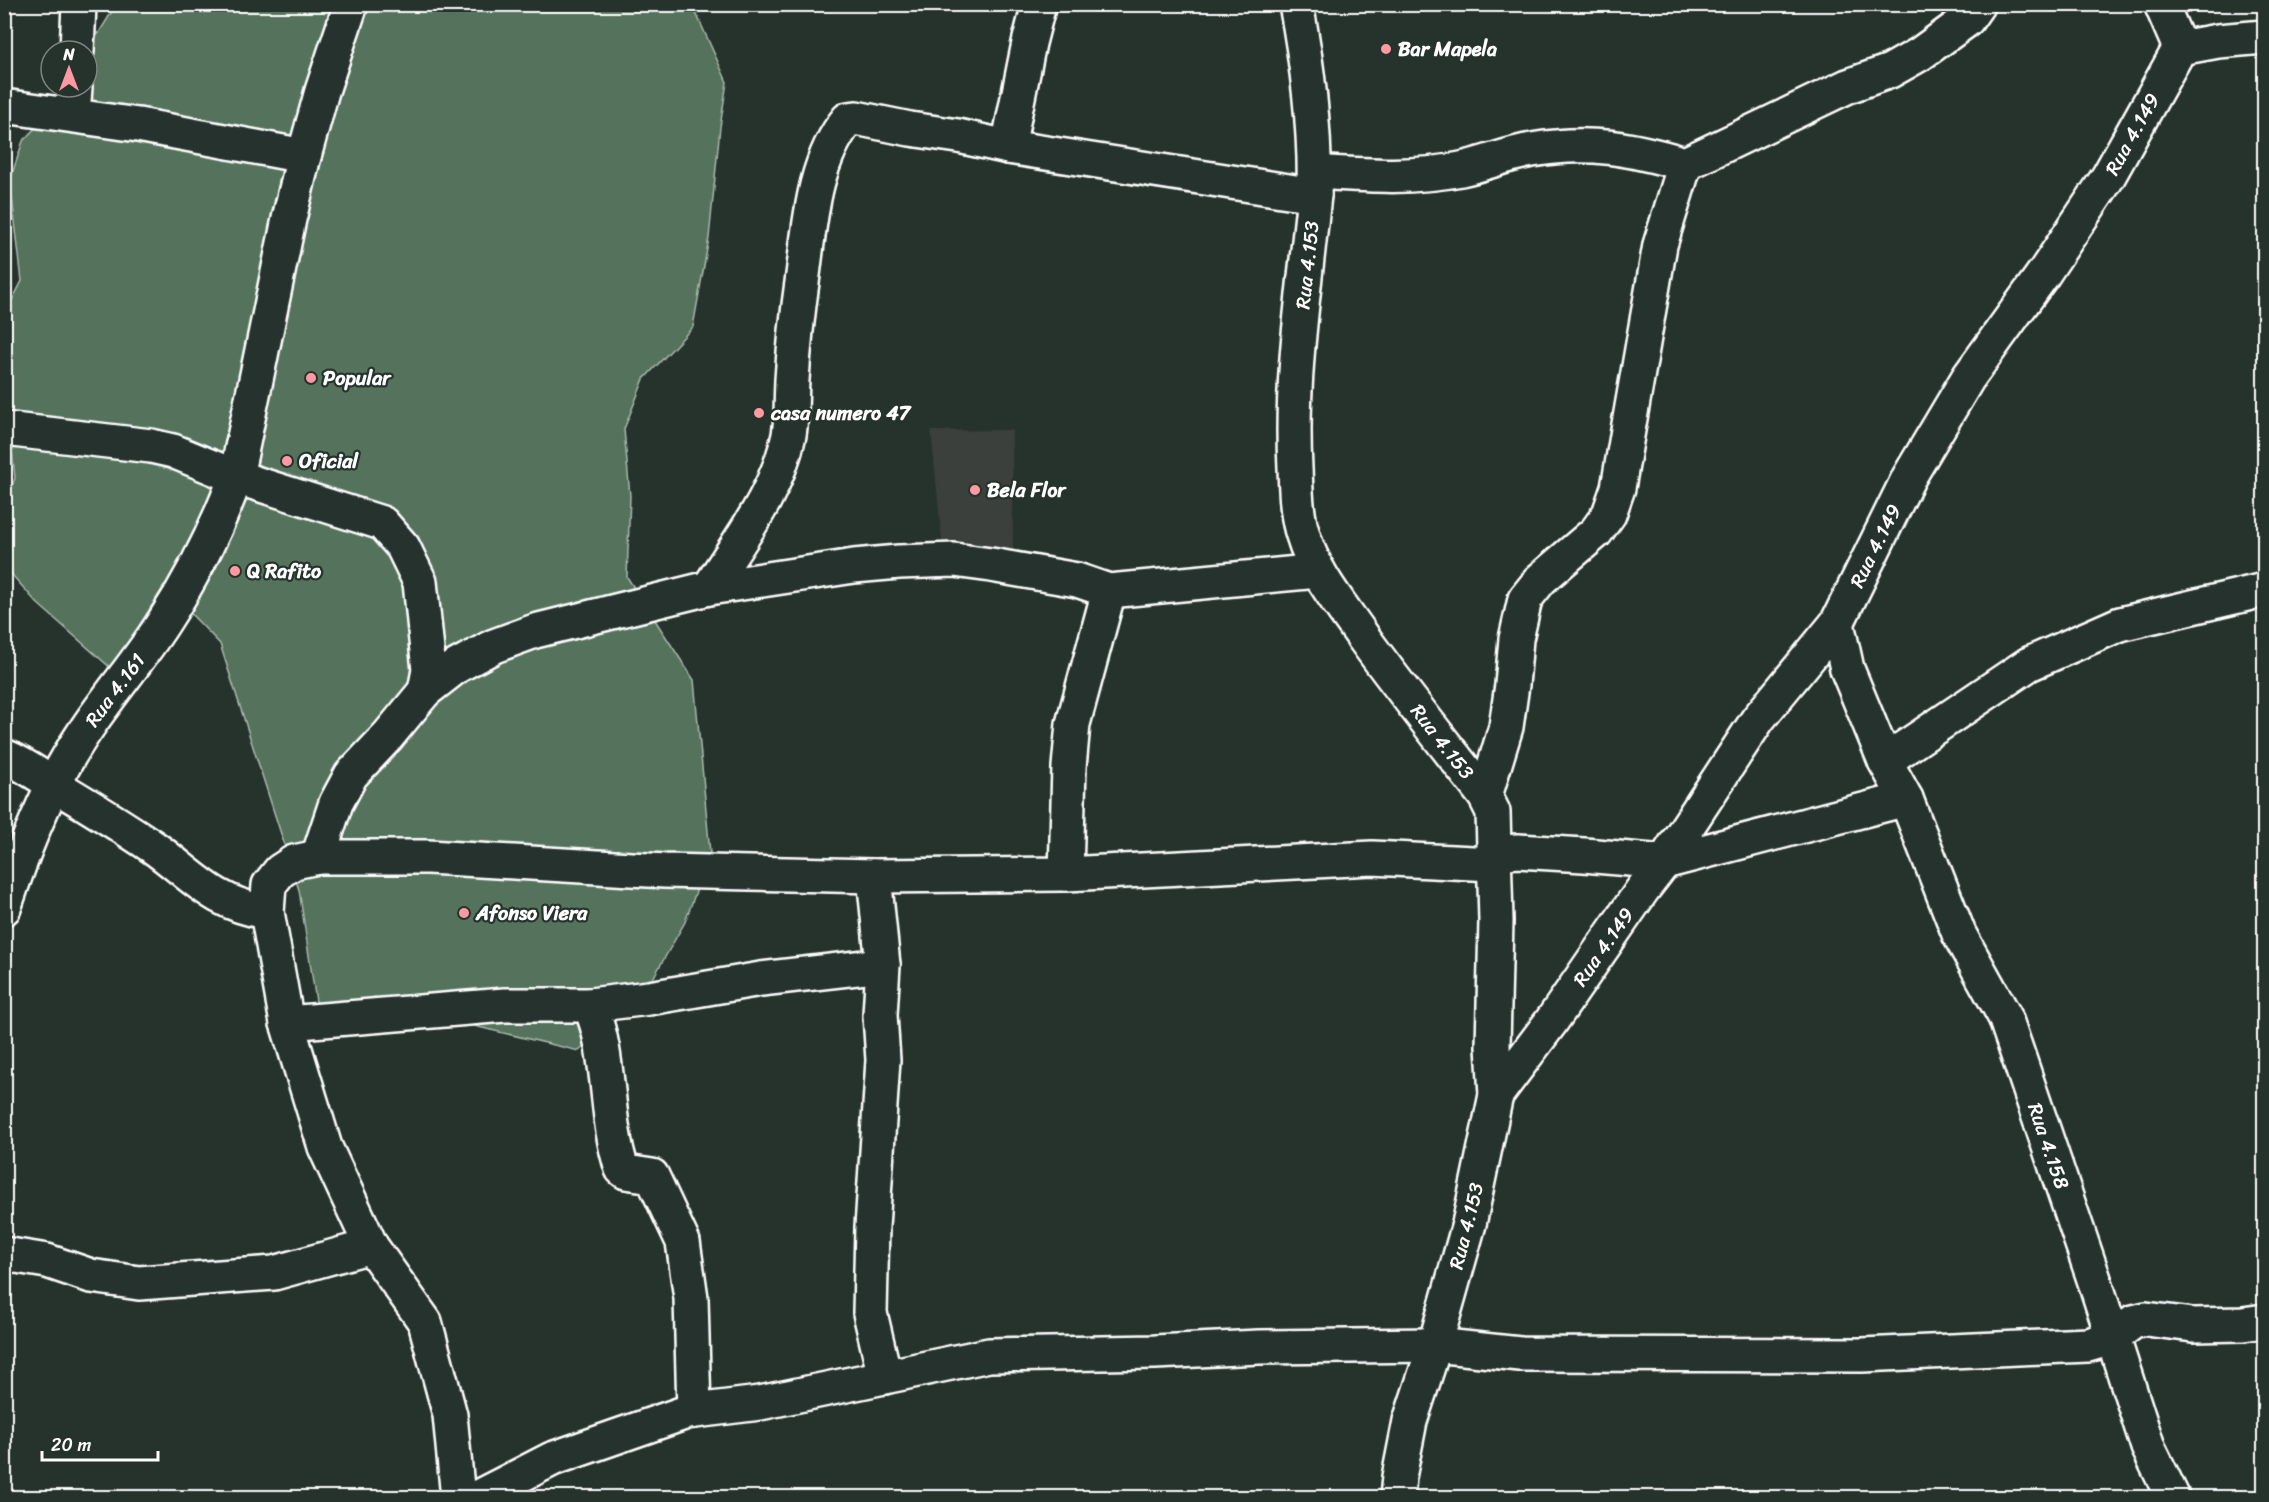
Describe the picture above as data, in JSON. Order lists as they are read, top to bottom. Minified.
{"streets":{"street":["Rua 4.149","Rua 4.153","Rua 4.161","Rua 4.158"]},"crossings":[["Rua 4.149","Rua 4.153"],["Rua 4.149","Rua 4.158"]],"places":["Bar Mapela","Popular","casa numero 47","Oficial","Bela Flor","Q Rafito","Afonso Viera"],"scale_bar":"20 m","north":"top"}
